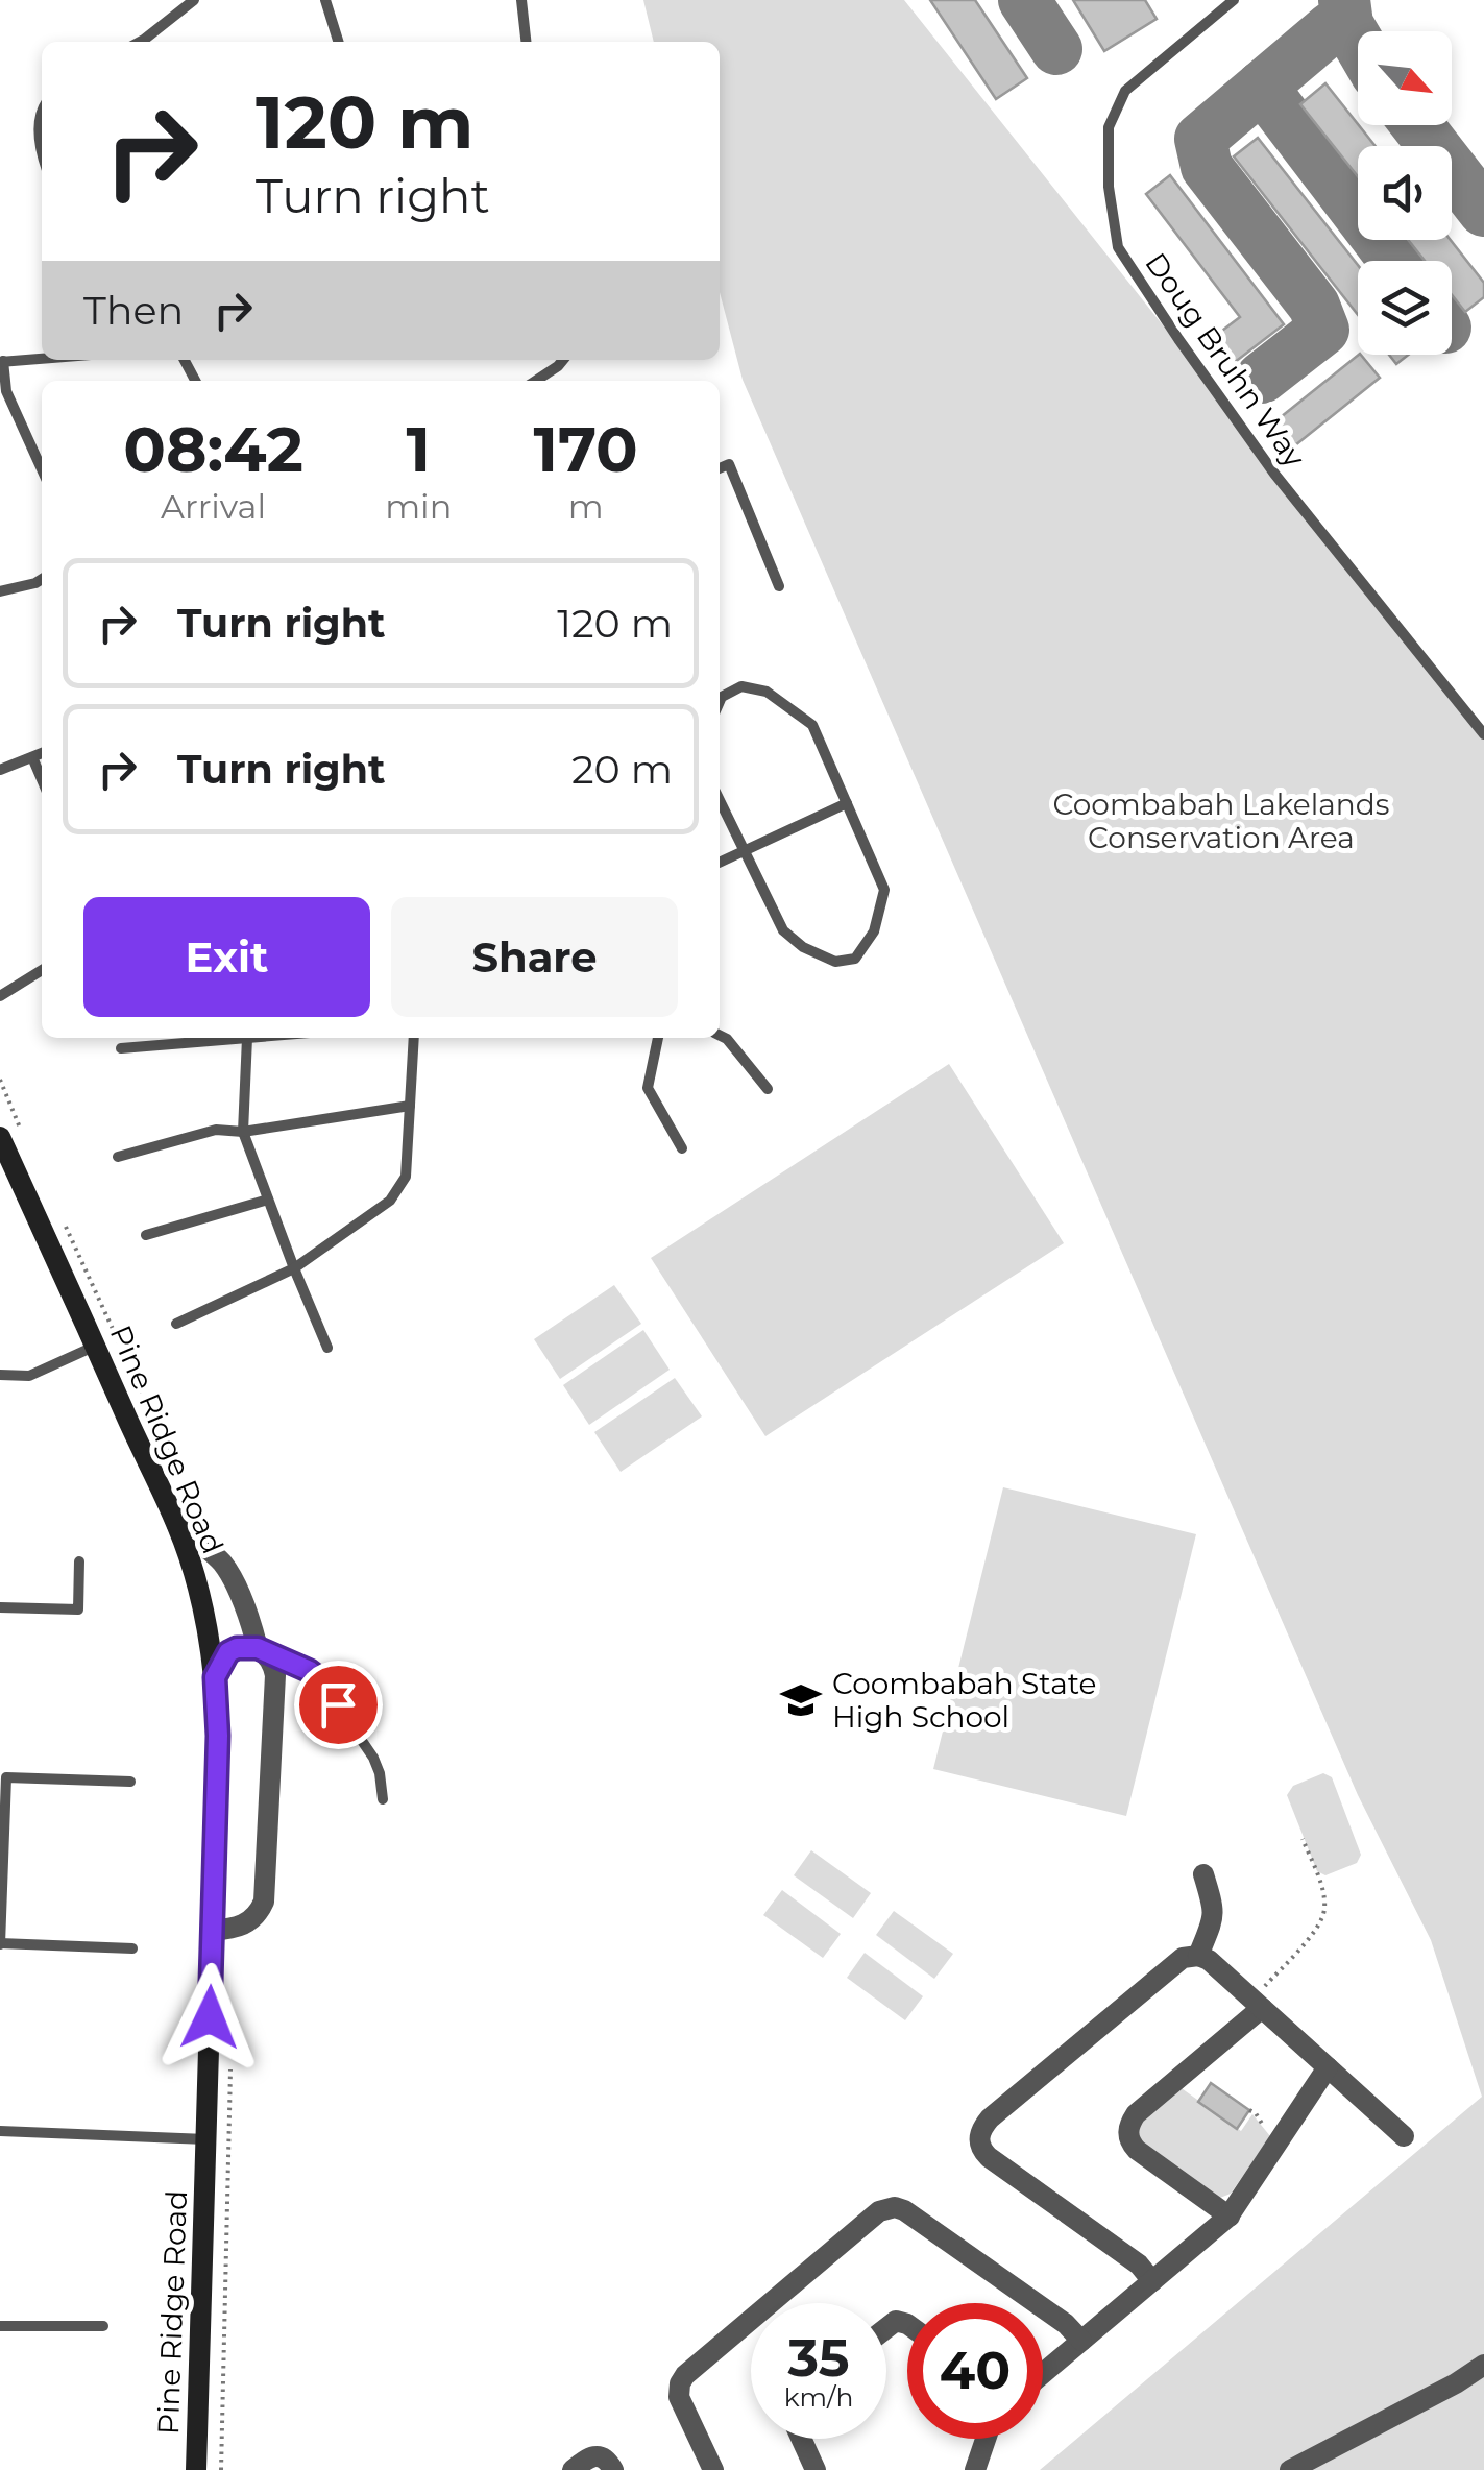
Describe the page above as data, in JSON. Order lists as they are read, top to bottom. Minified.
{"streets":{"street":["Pine Ridge Road"],"lane":["Doug Bruhn Way"]},"parks":["Coombabah Lakelands Conservation Area"],"places":{"school or university":["Coombabah State High School"]},"north":"bottom right","page":{"turn":["120 m","Turn right"],"then":"Then","eta":["08:42","Arrival","1","min","170","m"],"list":[{"name":"Turn right","value":"120 m"},{"name":"Turn right","value":"20 m"}],"buttons":["Exit","Share"],"speed":"35 km/h","limit":"40"}}
